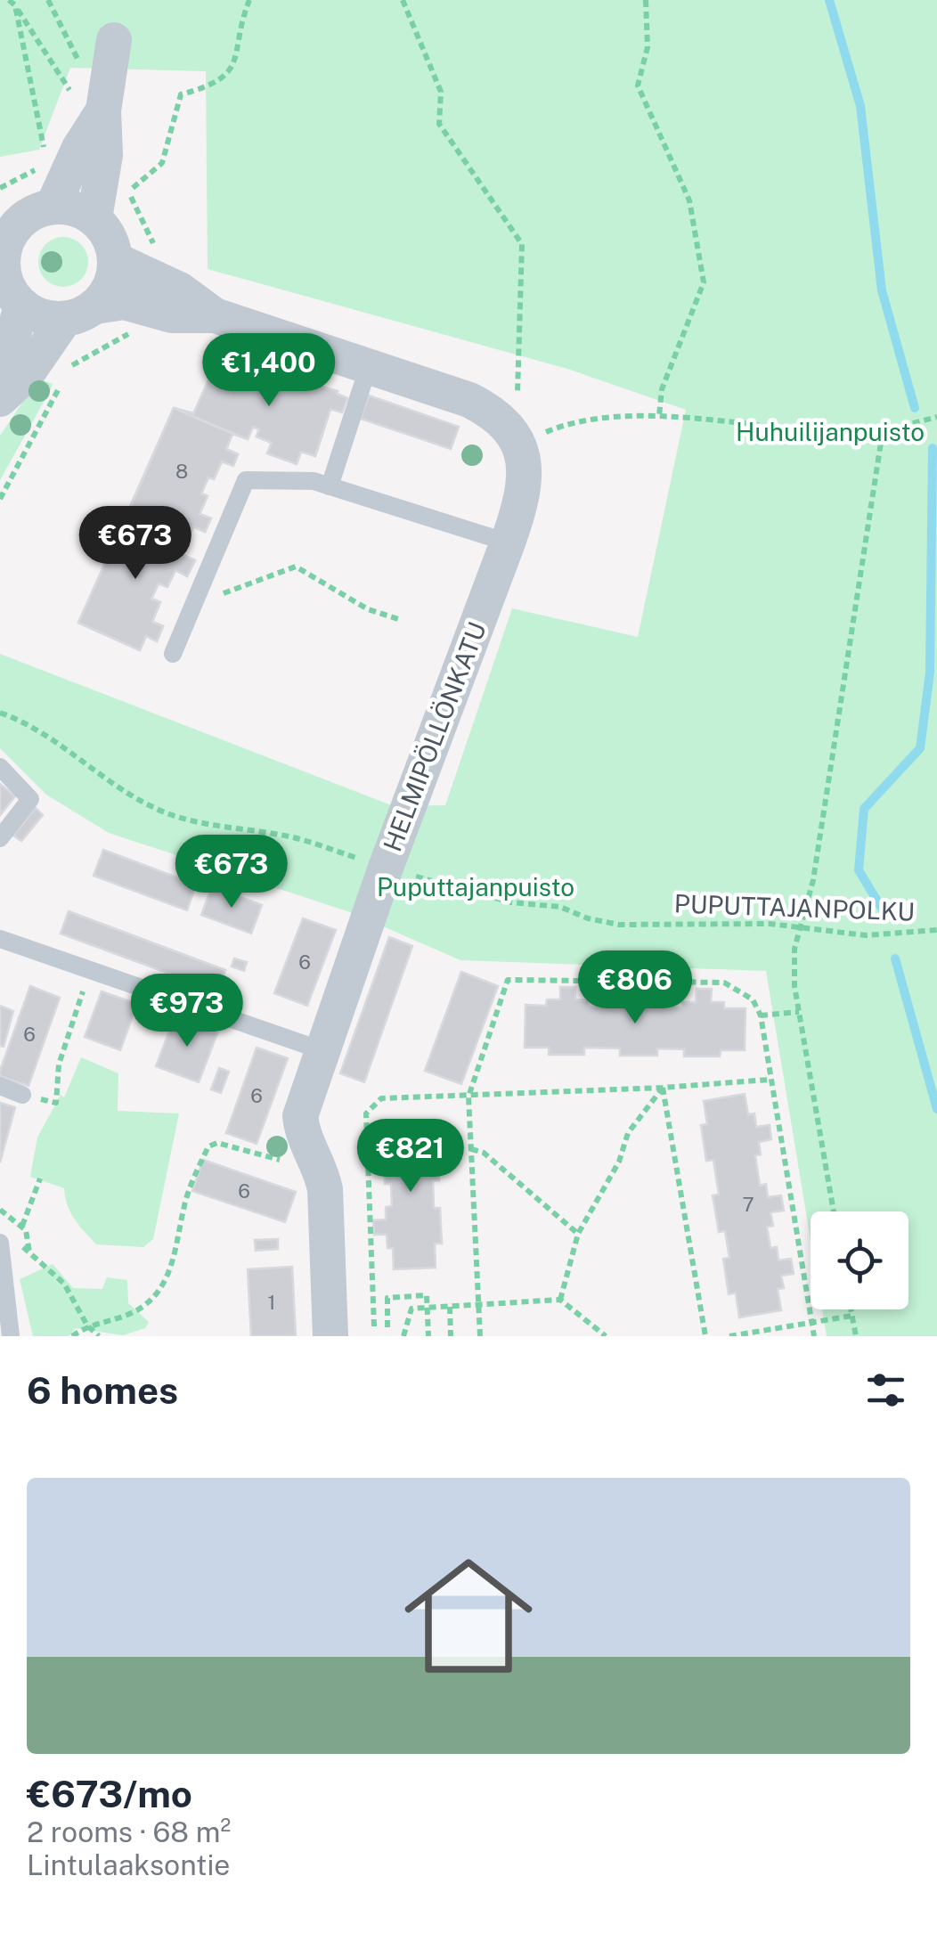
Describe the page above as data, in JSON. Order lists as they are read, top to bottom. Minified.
{"streets":{"street":["HELMIPÖLLÖNKATU"],"path":["PUPUTTAJANPOLKU"]},"crossings":[["HELMIPÖLLÖNKATU","PUPUTTAJANPOLKU"]],"parks":["Huhuilijanpuisto","Puputtajanpuisto"],"house_numbers":["8","6","6","6","6","7","1"],"page":{"price":["€1,400","€673","€673","€806","€973","€821"],"heading":"6 homes","list":[{"name":"€673/mo","note":"2 rooms · 68 m² · Lintulaaksontie"}]}}
